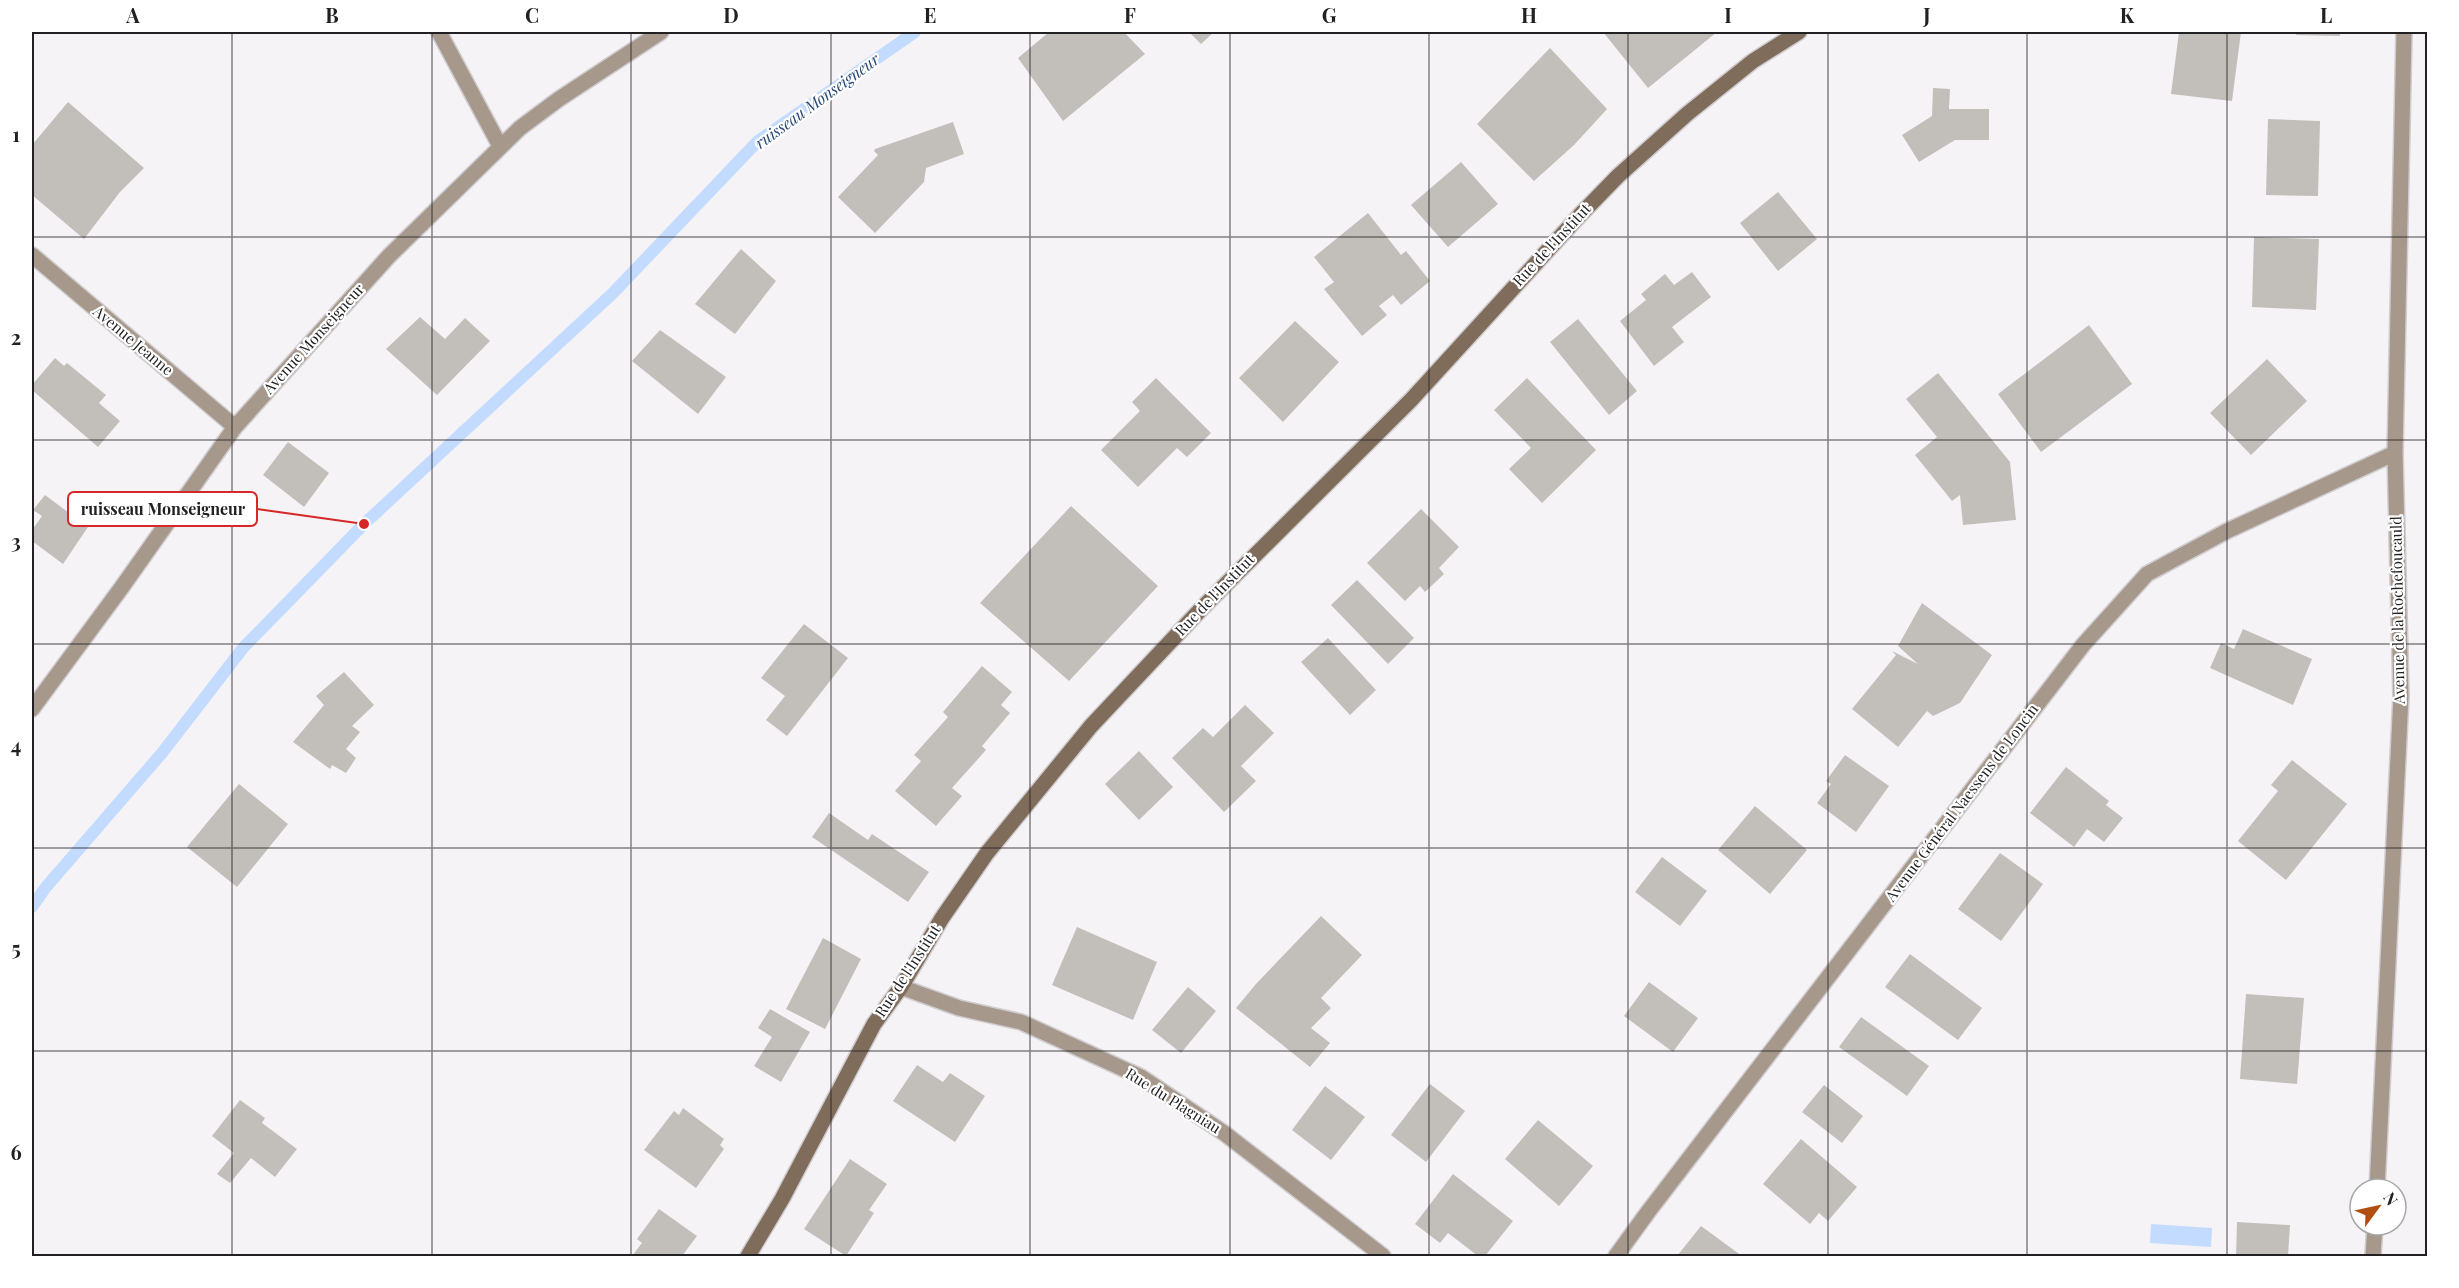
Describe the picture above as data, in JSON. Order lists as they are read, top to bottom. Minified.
{"streets":{"street":["Rue de l'Institut","Avenue Monseigneur","Avenue Jeanne","Avenue de la Rochefoucauld","Avenue Général Naessens de Loncin","Rue du Plagniau"]},"crossings":[["Rue de l'Institut","Rue du Plagniau"],["Avenue Monseigneur","Avenue Jeanne"],["Avenue de la Rochefoucauld","Avenue Général Naessens de Loncin"]],"water":["ruisseau Monseigneur"],"places":["ruisseau Monseigneur"],"north":"top right","grid":{"columns":["A","B","C","D","E","F","G","H","I","J","K","L"],"rows":["1","2","3","4","5","6"]}}
